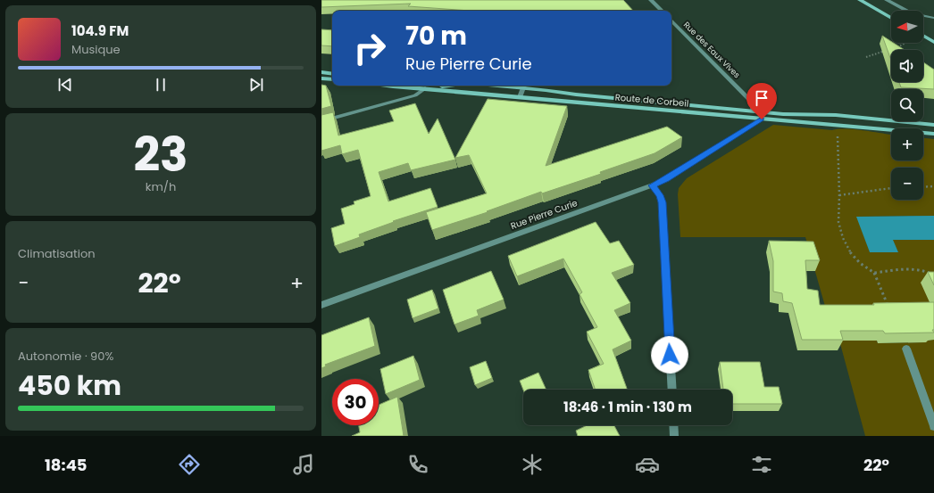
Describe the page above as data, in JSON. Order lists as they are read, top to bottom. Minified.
{"streets":{"main road":["Route de Corbeil"],"street":["Rue des Eaux Vives","Rue Pierre Curie"]},"crossings":[["Rue des Eaux Vives","Route de Corbeil"],["Route de Corbeil","Rue Pierre Curie"]],"north":"left","page":{"map_buttons":["+","−"],"turn":["70 m","Rue Pierre Curie"],"song":["104.9 FM","Musique"],"tile":[["23","km/h"],"Climatisation",["Autonomie · 90%","450 km"]],"heat":["−","22°","+"],"limit":"30","trip":"18:46 · 1 min · 130 m","tabs":["18:45","22°"]}}
